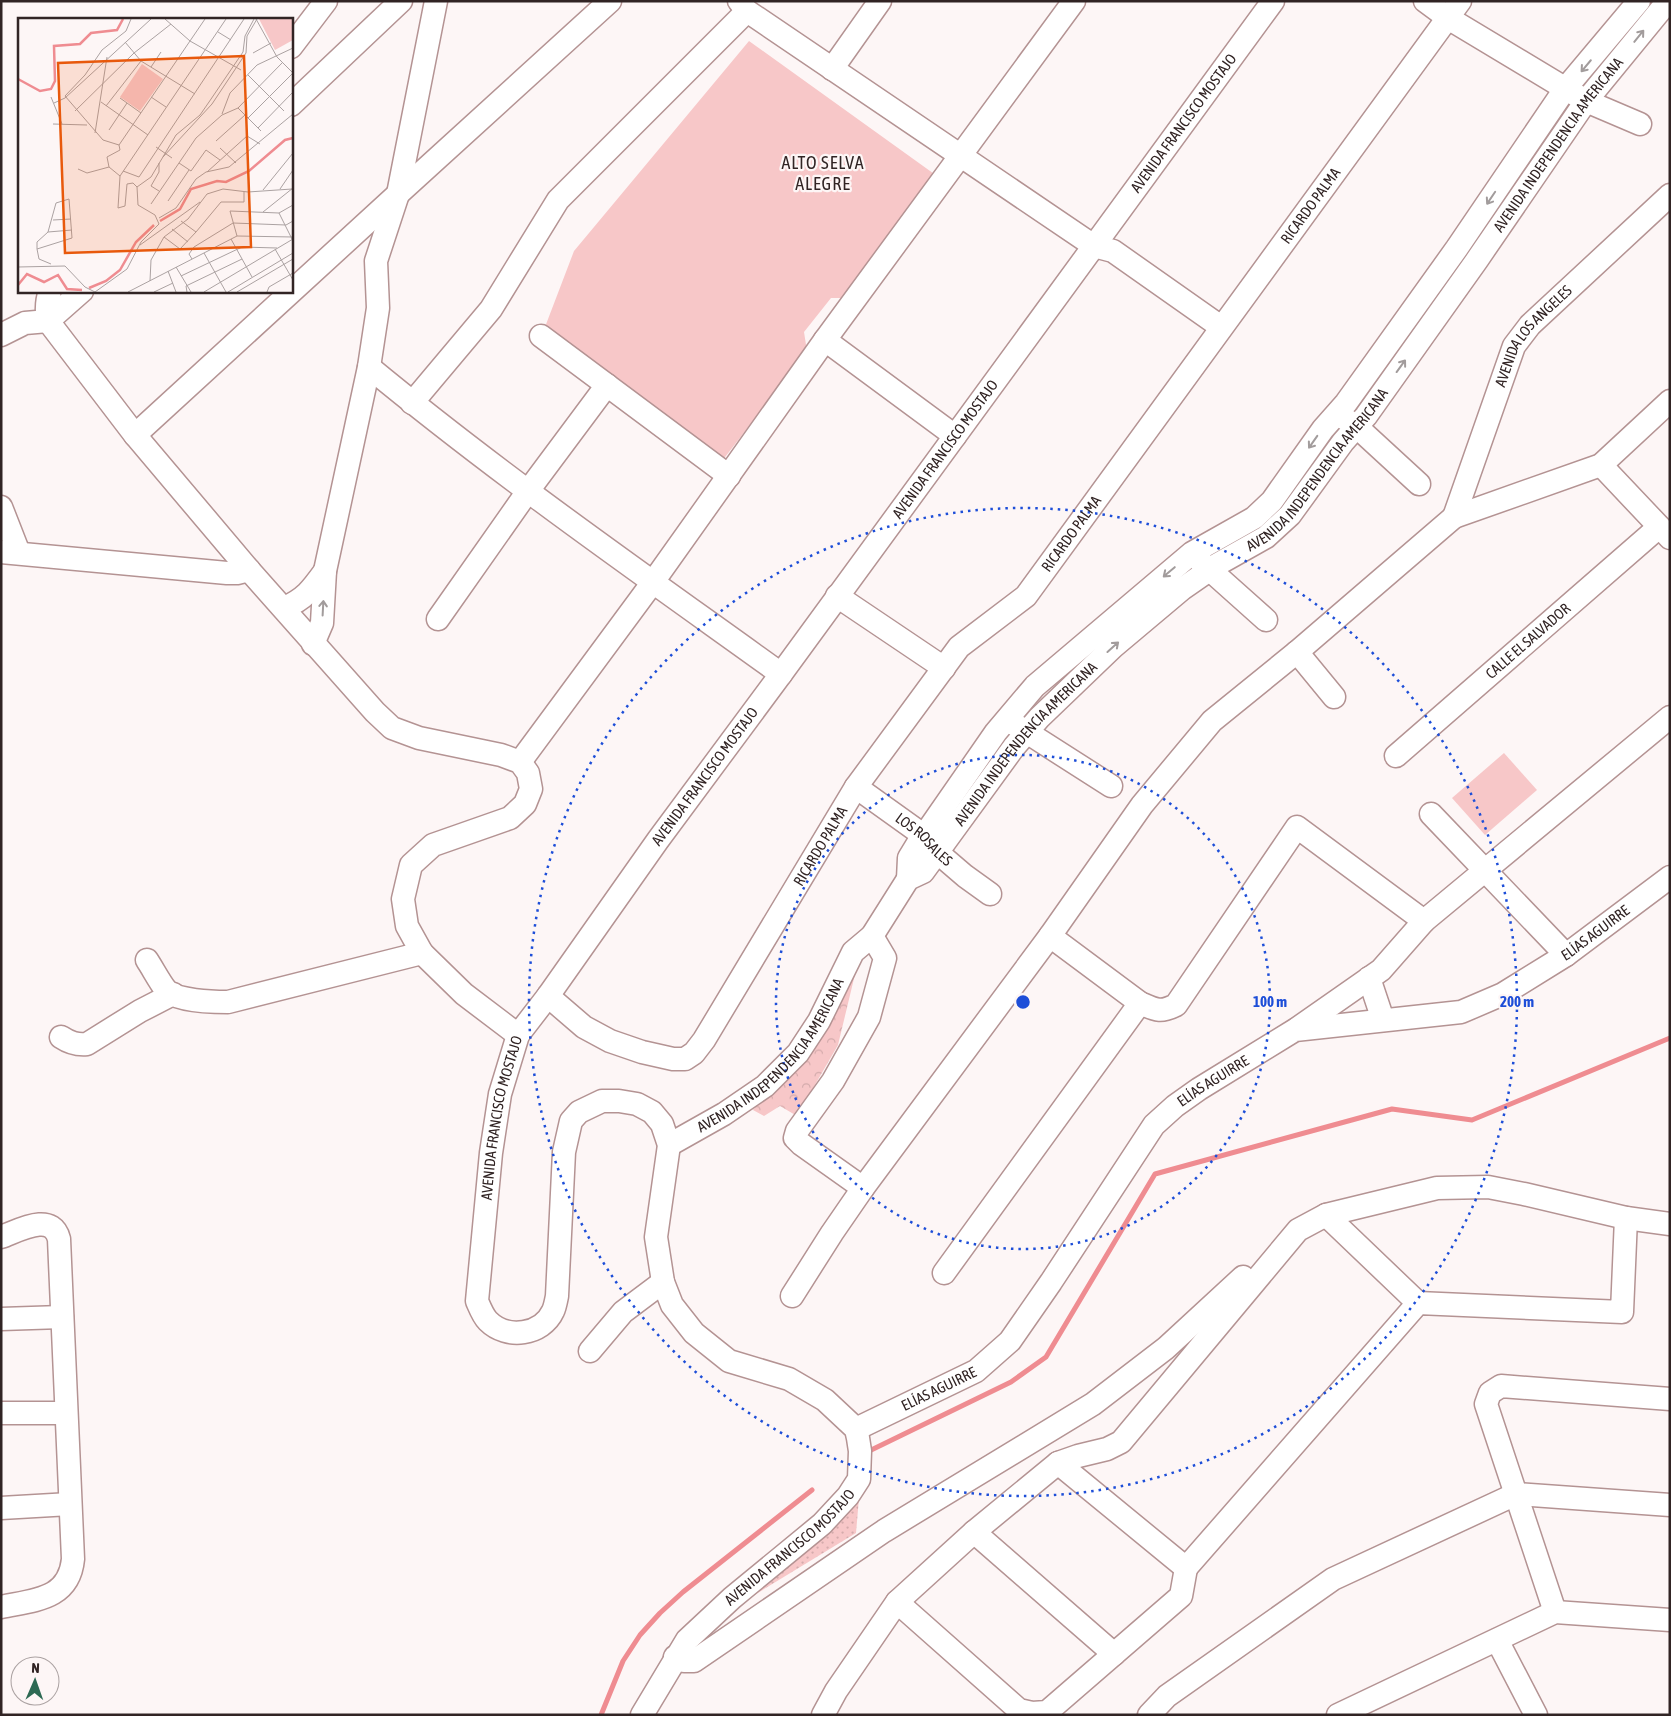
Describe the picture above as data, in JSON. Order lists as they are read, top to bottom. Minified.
{"streets":{"street":["AVENIDA FRANCISCO MOSTAJO","AVENIDA INDEPENDENCIA AMERICANA","RICARDO PALMA","AVENIDA LOS ANGELES","CALLE EL SALVADOR","LOS ROSALES","ELÍAS AGUIRRE"]},"crossings":[["AVENIDA FRANCISCO MOSTAJO","AVENIDA INDEPENDENCIA AMERICANA"],["AVENIDA FRANCISCO MOSTAJO","RICARDO PALMA"],["AVENIDA FRANCISCO MOSTAJO","ELÍAS AGUIRRE"],["AVENIDA INDEPENDENCIA AMERICANA","LOS ROSALES"],["RICARDO PALMA","LOS ROSALES"]],"districts":["ALTO SELVA ALEGRE"],"north":"top","rings":["100 m","200 m"]}
